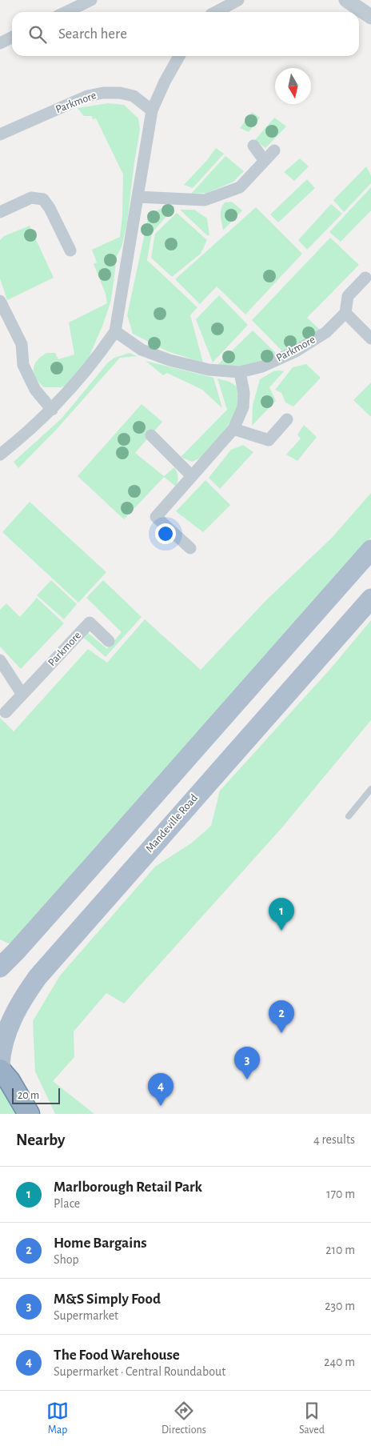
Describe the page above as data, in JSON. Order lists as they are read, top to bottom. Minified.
{"streets":{"main road":["Mandeville Road"],"street":["Parkmore"]},"scale_bar":"20 m","north":"bottom","page":{"search":"Search here","pins":["1","2","3","4"],"scale":"20 m","heading":["Nearby","4 results"],"list":[{"mark":"1","name":"Marlborough Retail Park","note":"Place","value":"170 m"},{"mark":"2","name":"Home Bargains","note":"Shop","value":"210 m"},{"mark":"3","name":"M&S Simply Food","note":"Supermarket","value":"230 m"},{"mark":"4","name":"The Food Warehouse","note":"Supermarket · Central Roundabout","value":"240 m"}],"nav":["Map","Directions","Saved"]}}
